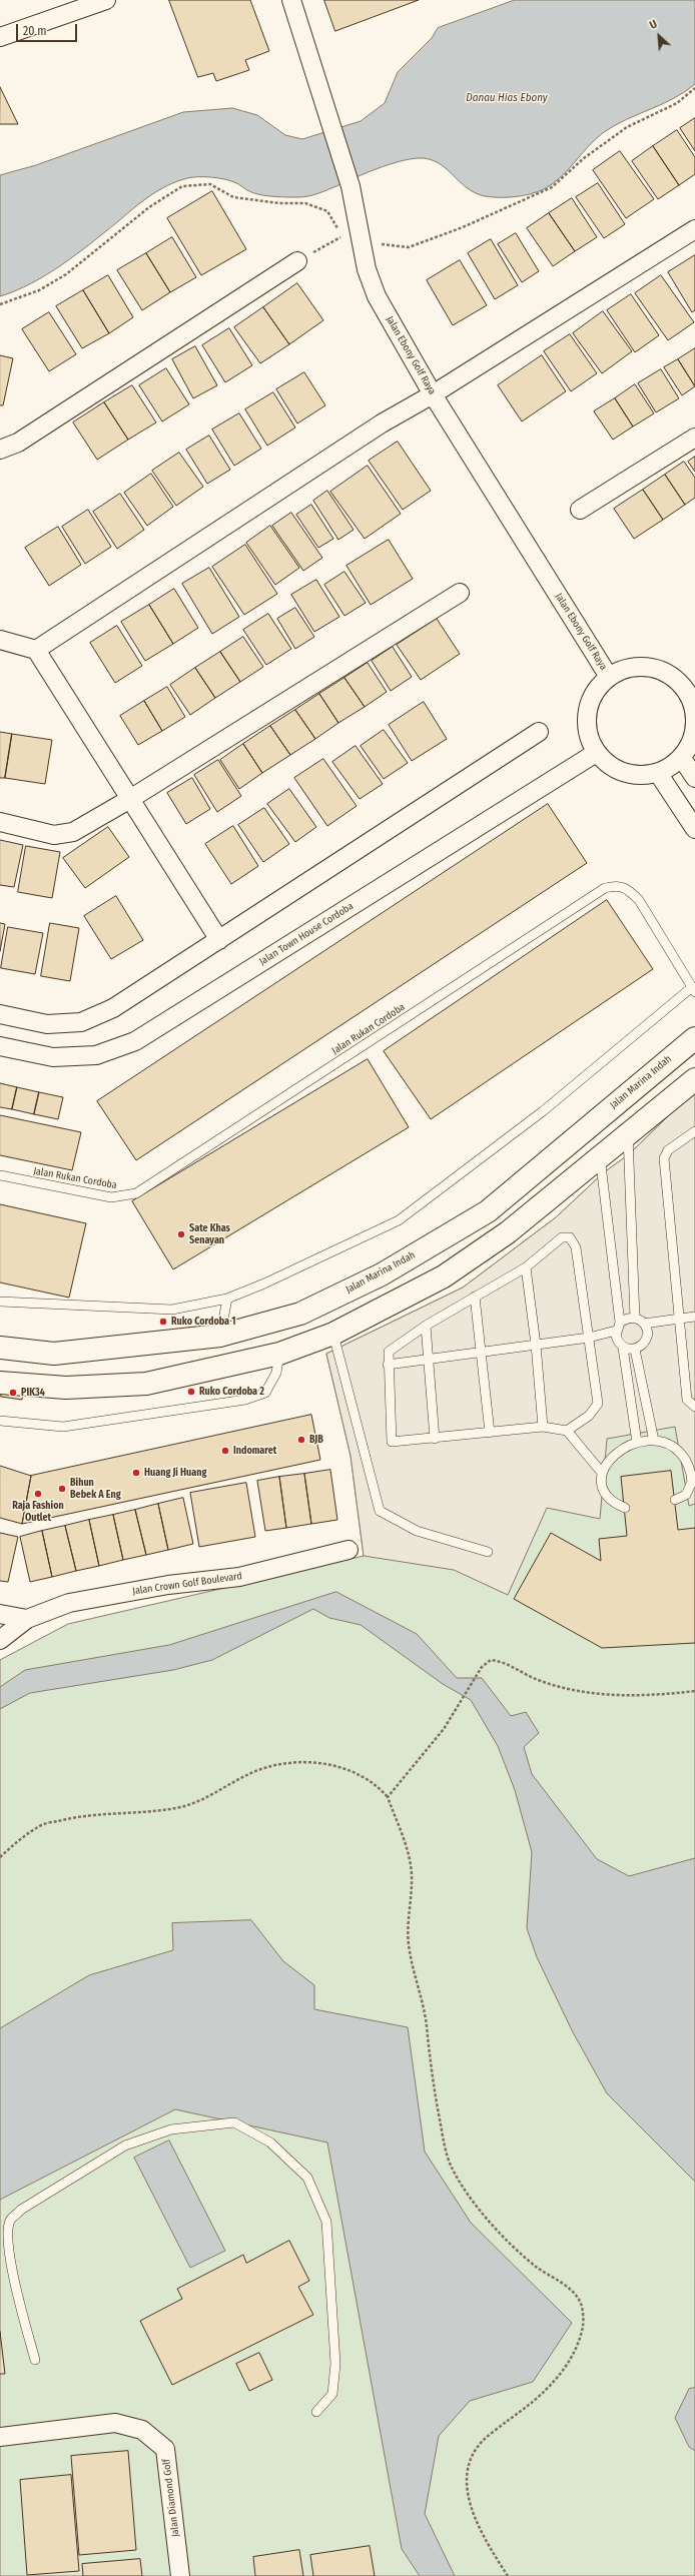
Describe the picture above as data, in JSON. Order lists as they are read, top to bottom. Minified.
{"streets":{"main road":["Jalan Marina Indah"],"street":["Jalan Ebony Golf Raya","Jalan Town House Cordoba","Jalan Crown Golf Boulevard","Jalan Diamond Golf"],"lane":["Jalan Rukan Cordoba"]},"crossings":[["Jalan Ebony Golf Raya","Jalan Town House Cordoba"]],"water":["Danau Hias Ebony"],"places":["Sate Khas Senayan","Ruko Cordoba 1","Ruko Cordoba 2","PIK34","BJB","Indomaret","Huang Ji Huang","Bihun Bebek A Eng","Raja Fashion Outlet"],"scale_bar":"20 m","north":"top left"}
